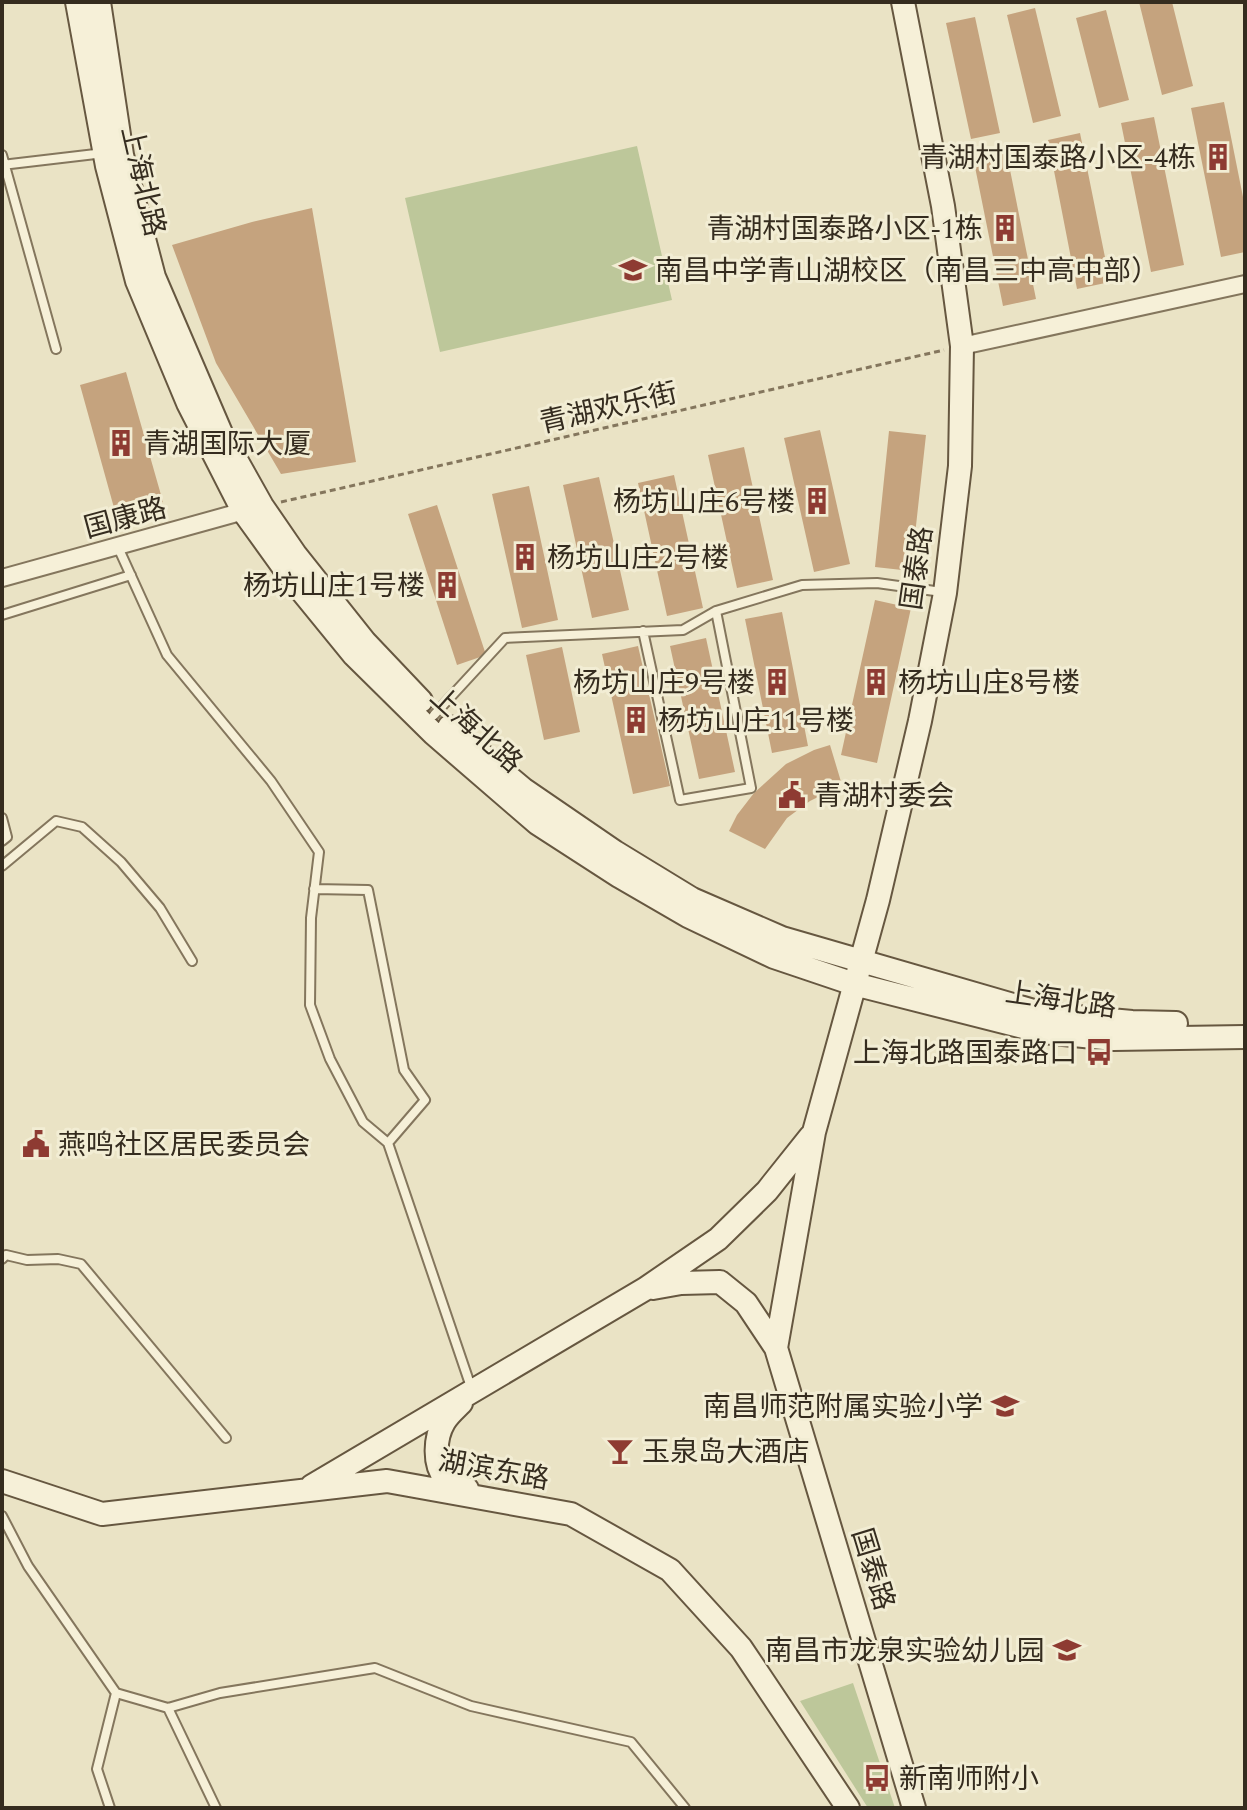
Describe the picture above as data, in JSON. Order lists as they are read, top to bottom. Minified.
{"streets":{"street":["上海北路","国康路","国泰路","湖滨东路"],"path":["青湖欢乐街"]},"crossings":[["上海北路","青湖欢乐街"],["上海北路","国康路"],["上海北路","国泰路"],["青湖欢乐街","国康路"],["青湖欢乐街","国泰路"],["国泰路","湖滨东路"]],"places":{"building":["青湖村国泰路小区-4栋","青湖村国泰路小区-1栋","青湖国际大厦","杨坊山庄6号楼","杨坊山庄2号楼","杨坊山庄1号楼","杨坊山庄9号楼","杨坊山庄8号楼","杨坊山庄11号楼"],"school or university":["南昌中学青山湖校区（南昌三中高中部）","南昌师范附属实验小学","南昌市龙泉实验幼儿园"],"public building":["青湖村委会","燕鸣社区居民委员会"],"bus stop":["上海北路国泰路口","新南师附小"],"bar":["玉泉岛大酒店"]}}
